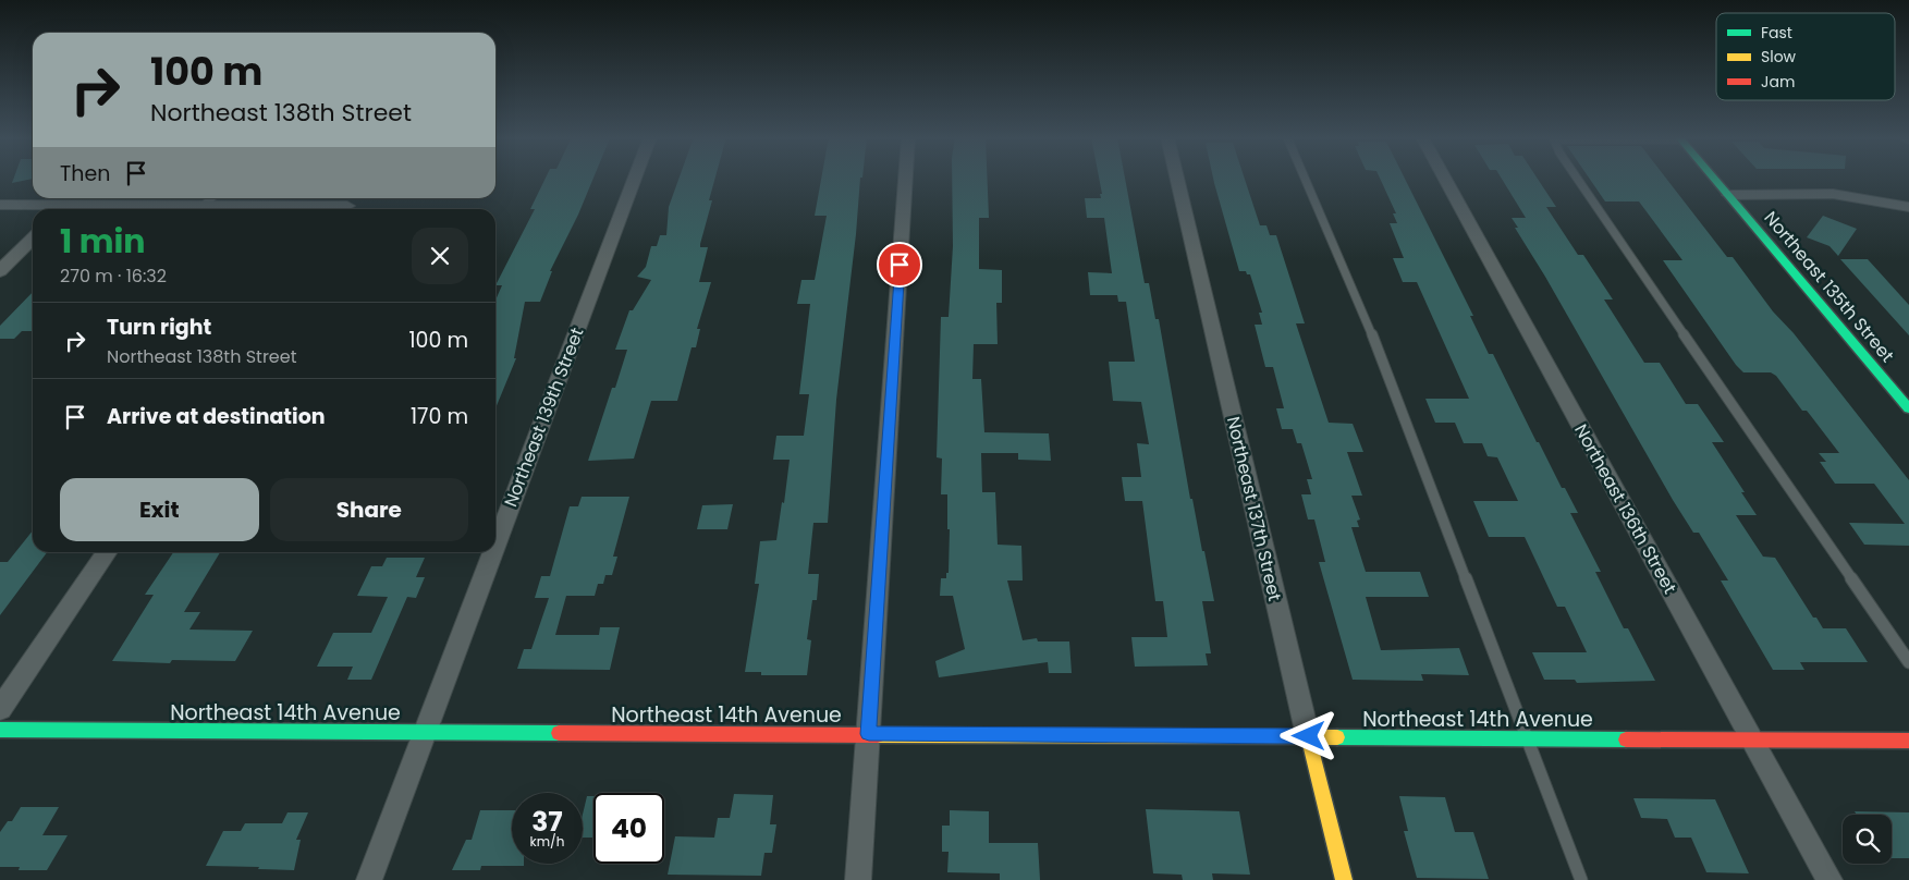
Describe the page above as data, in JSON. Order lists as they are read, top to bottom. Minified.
{"streets":{"street":["Northeast 135th Street","Northeast 139th Street","Northeast 137th Street","Northeast 136th Street","Northeast 14th Avenue"]},"crossings":[["Northeast 139th Street","Northeast 14th Avenue"],["Northeast 137th Street","Northeast 14th Avenue"],["Northeast 136th Street","Northeast 14th Avenue"]],"legend":["Fast","Slow","Jam"],"page":{"turn":["100 m","Northeast 138th Street"],"then":"Then","heading":["1 min","270 m · 16:32"],"list":[{"name":"Turn right","note":"Northeast 138th Street","value":"100 m"},{"name":"Arrive at destination","value":"170 m"}],"buttons":["Exit","Share"],"speed":"37 km/h","limit":"40"}}
